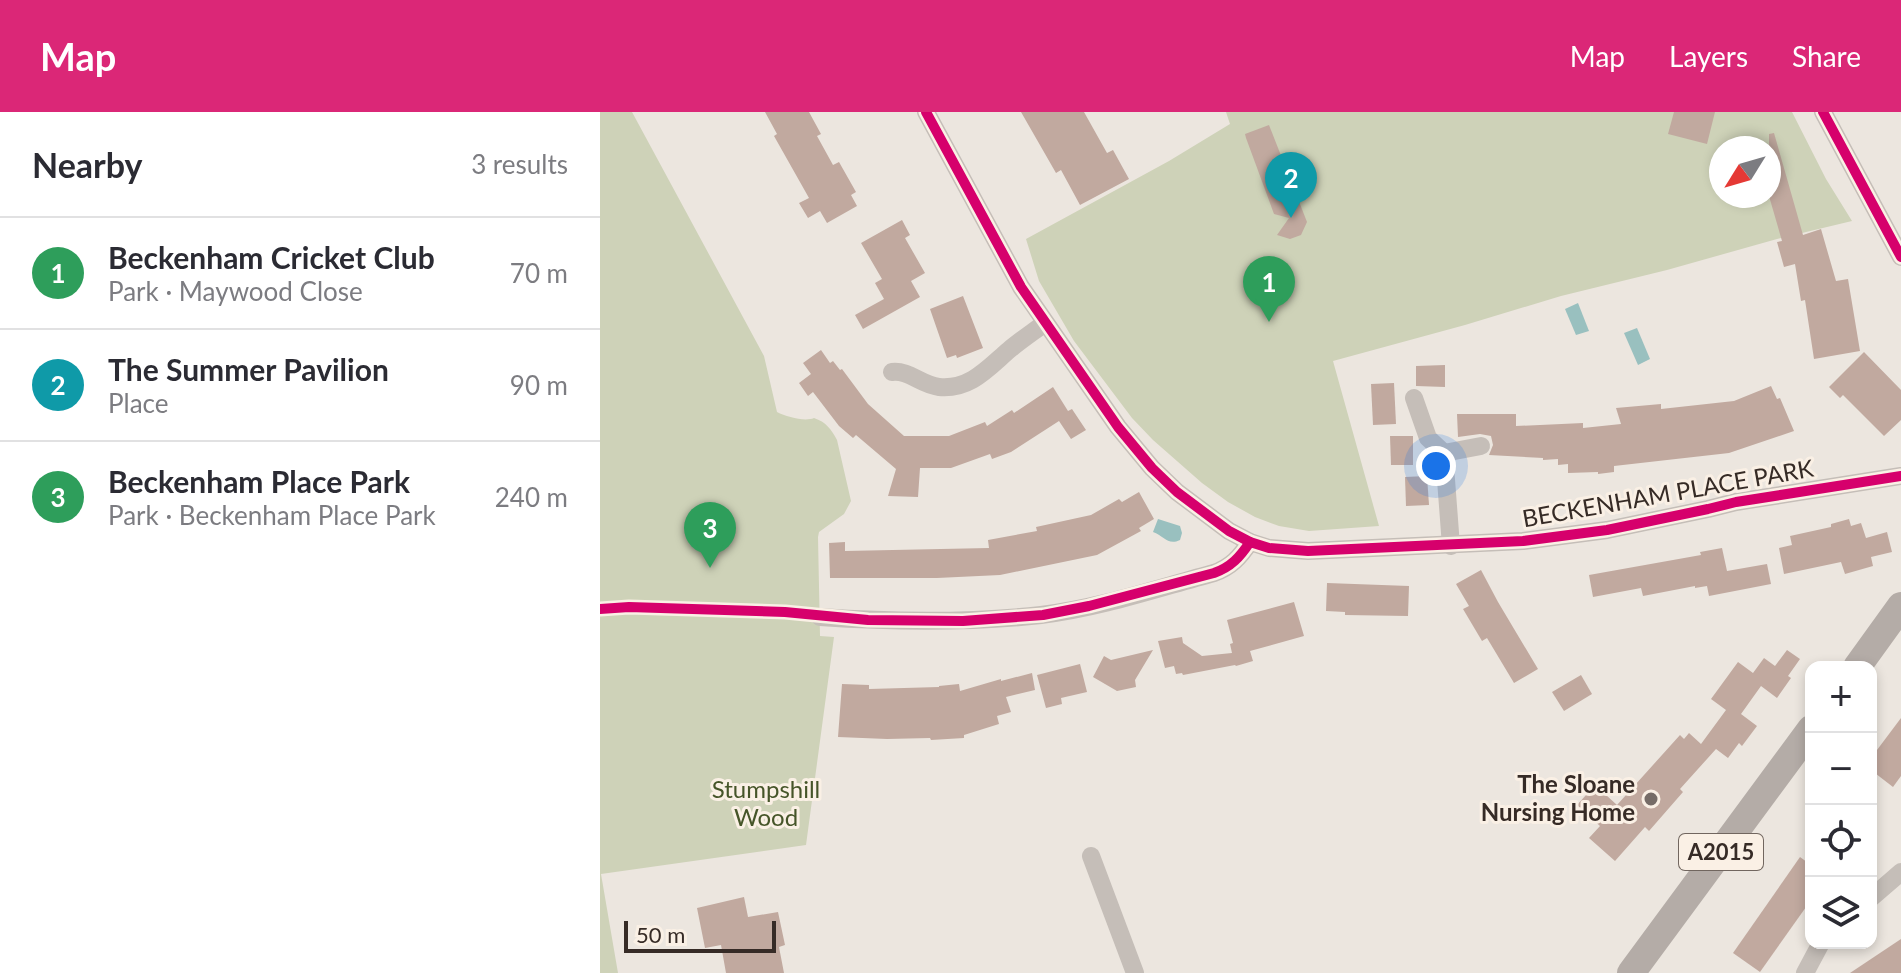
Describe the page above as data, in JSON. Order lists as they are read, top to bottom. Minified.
{"streets":{"main road":["A2015"],"street":["BECKENHAM PLACE PARK"]},"parks":["Stumpshill Wood"],"places":["The Sloane Nursing Home"],"scale_bar":"50 m","north":"bottom left","page":{"header":"Map","nav":["Map","Layers","Share"],"heading":["Nearby","3 results"],"pins":["2","1","3"],"list":[{"mark":"1","name":"Beckenham Cricket Club","note":"Park · Maywood Close","value":"70 m"},{"mark":"2","name":"The Summer Pavilion","note":"Place","value":"90 m"},{"mark":"3","name":"Beckenham Place Park","note":"Park · Beckenham Place Park","value":"240 m"}],"map_buttons":["+","−"],"scale":"50 m"}}
